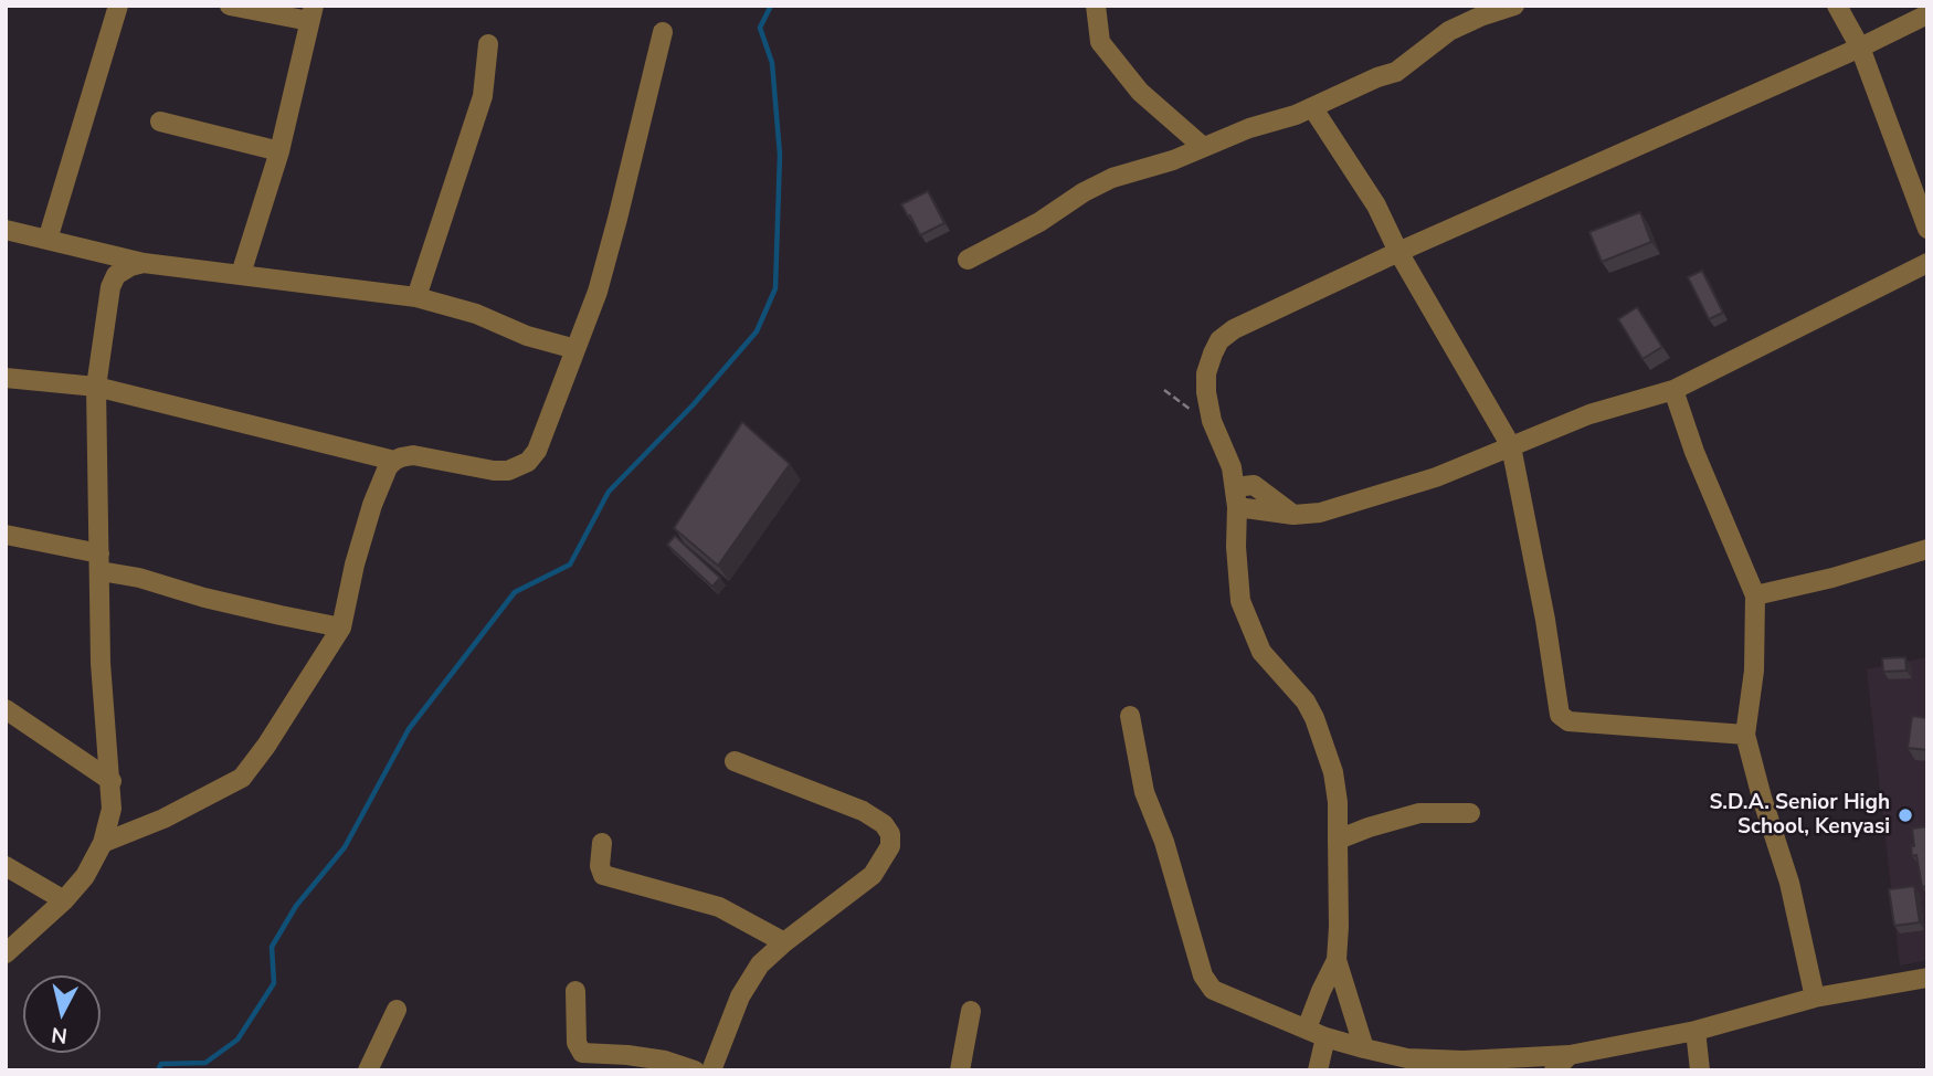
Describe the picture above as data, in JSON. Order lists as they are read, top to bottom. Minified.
{"places":["S.D.A. Senior High School, Kenyasi"],"north":"bottom"}
